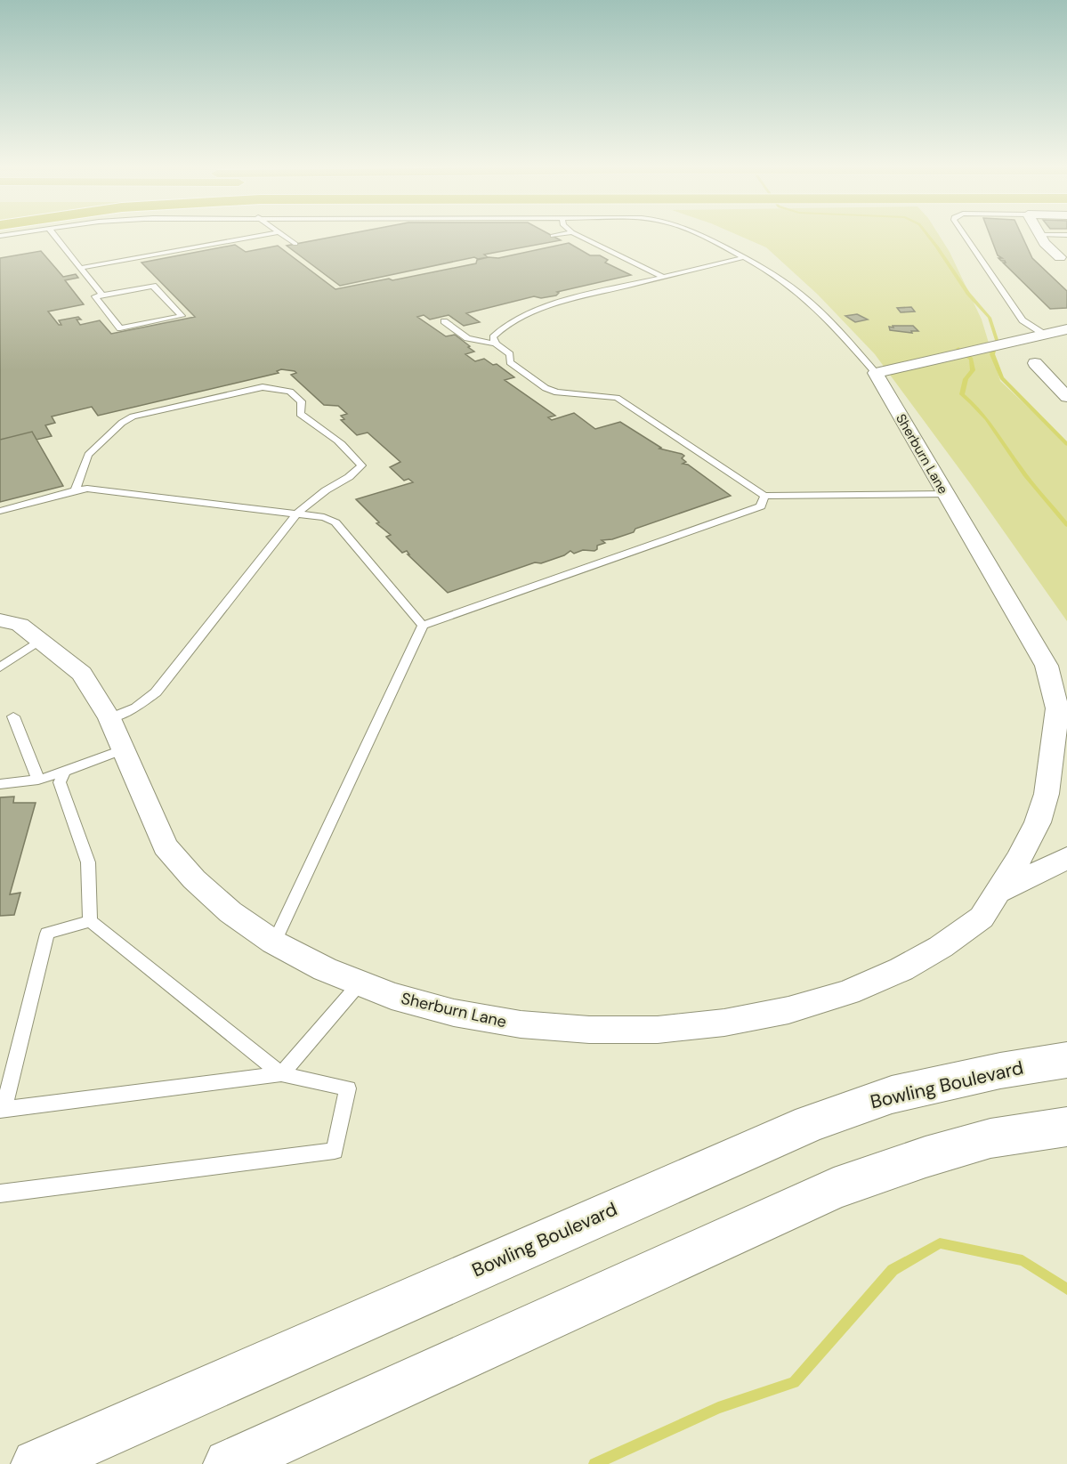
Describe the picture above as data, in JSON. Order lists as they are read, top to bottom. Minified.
{"streets":{"street":["Sherburn Lane","Bowling Boulevard"]}}
